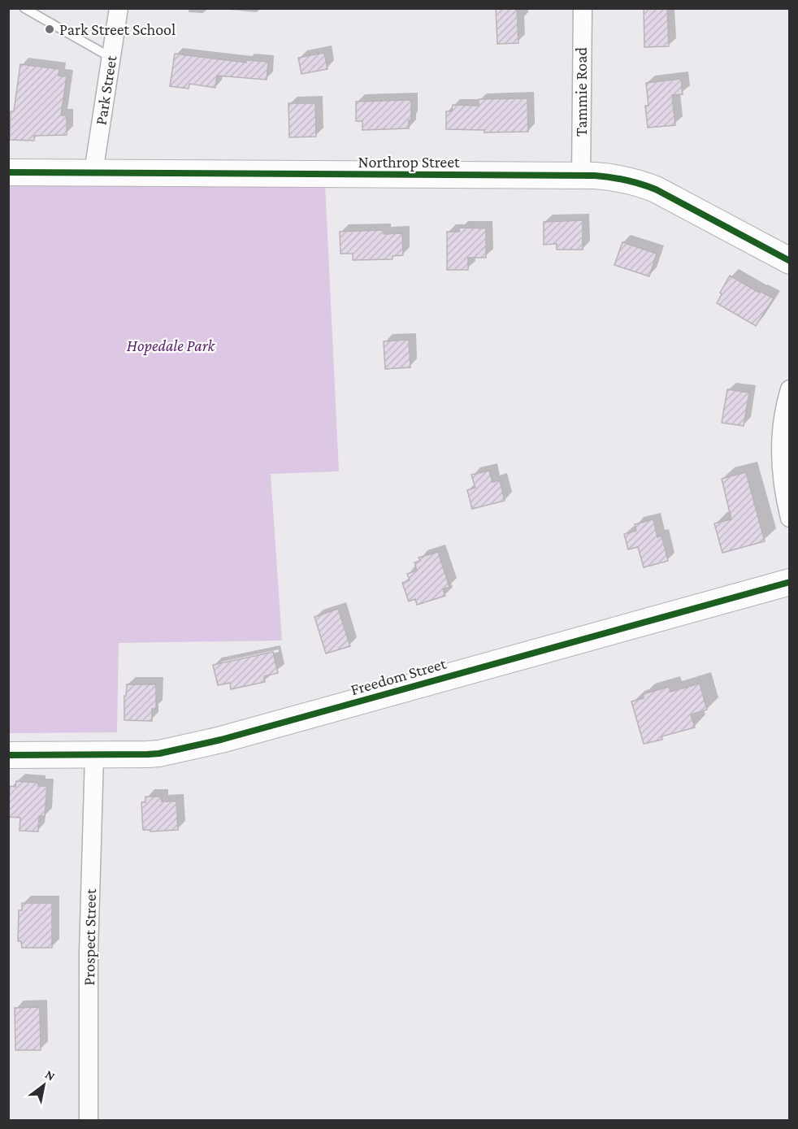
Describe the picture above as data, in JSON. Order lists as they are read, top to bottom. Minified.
{"streets":{"street":["Park Street","Tammie Road","Northrop Street","Freedom Street","Prospect Street"]},"crossings":[["Park Street","Northrop Street"],["Tammie Road","Northrop Street"],["Freedom Street","Prospect Street"]],"parks":["Hopedale Park"],"places":["Park Street School"],"north":"top right"}
